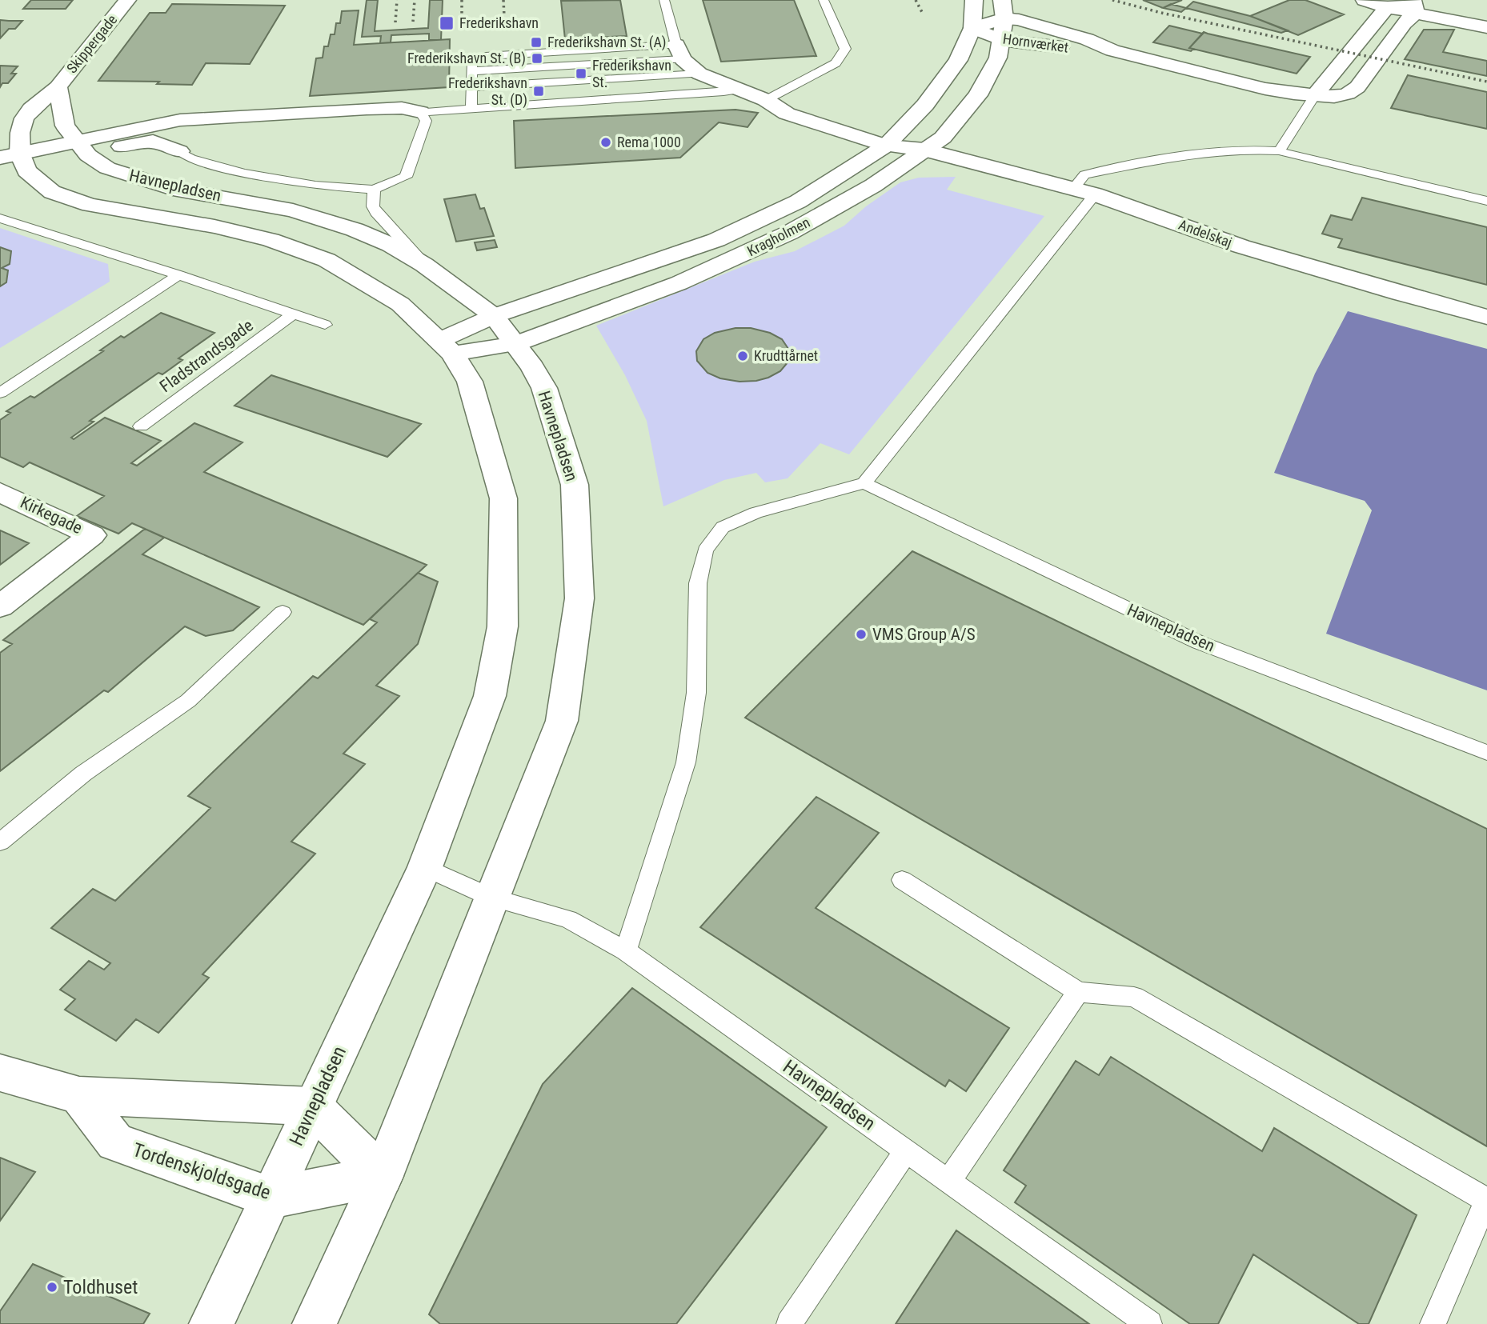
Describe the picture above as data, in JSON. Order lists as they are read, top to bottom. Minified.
{"streets":{"street":["Hornværket","Skippergade","Havnepladsen","Andelskaj","Kragholmen","Kirkegade","Tordenskjoldsgade"],"lane":["Fladstrandsgade"]},"crossings":[["Hornværket","Kragholmen"],["Skippergade","Havnepladsen"],["Havnepladsen","Kragholmen"],["Havnepladsen","Tordenskjoldsgade"],["Andelskaj","Kragholmen"]],"places":{"transit":["Frederikshavn","Frederikshavn St. (A)","Frederikshavn St. (B)","Frederikshavn St.","Frederikshavn St. (D)"],"other":["Rema 1000","Krudttårnet","VMS Group A/S","Toldhuset"]}}
